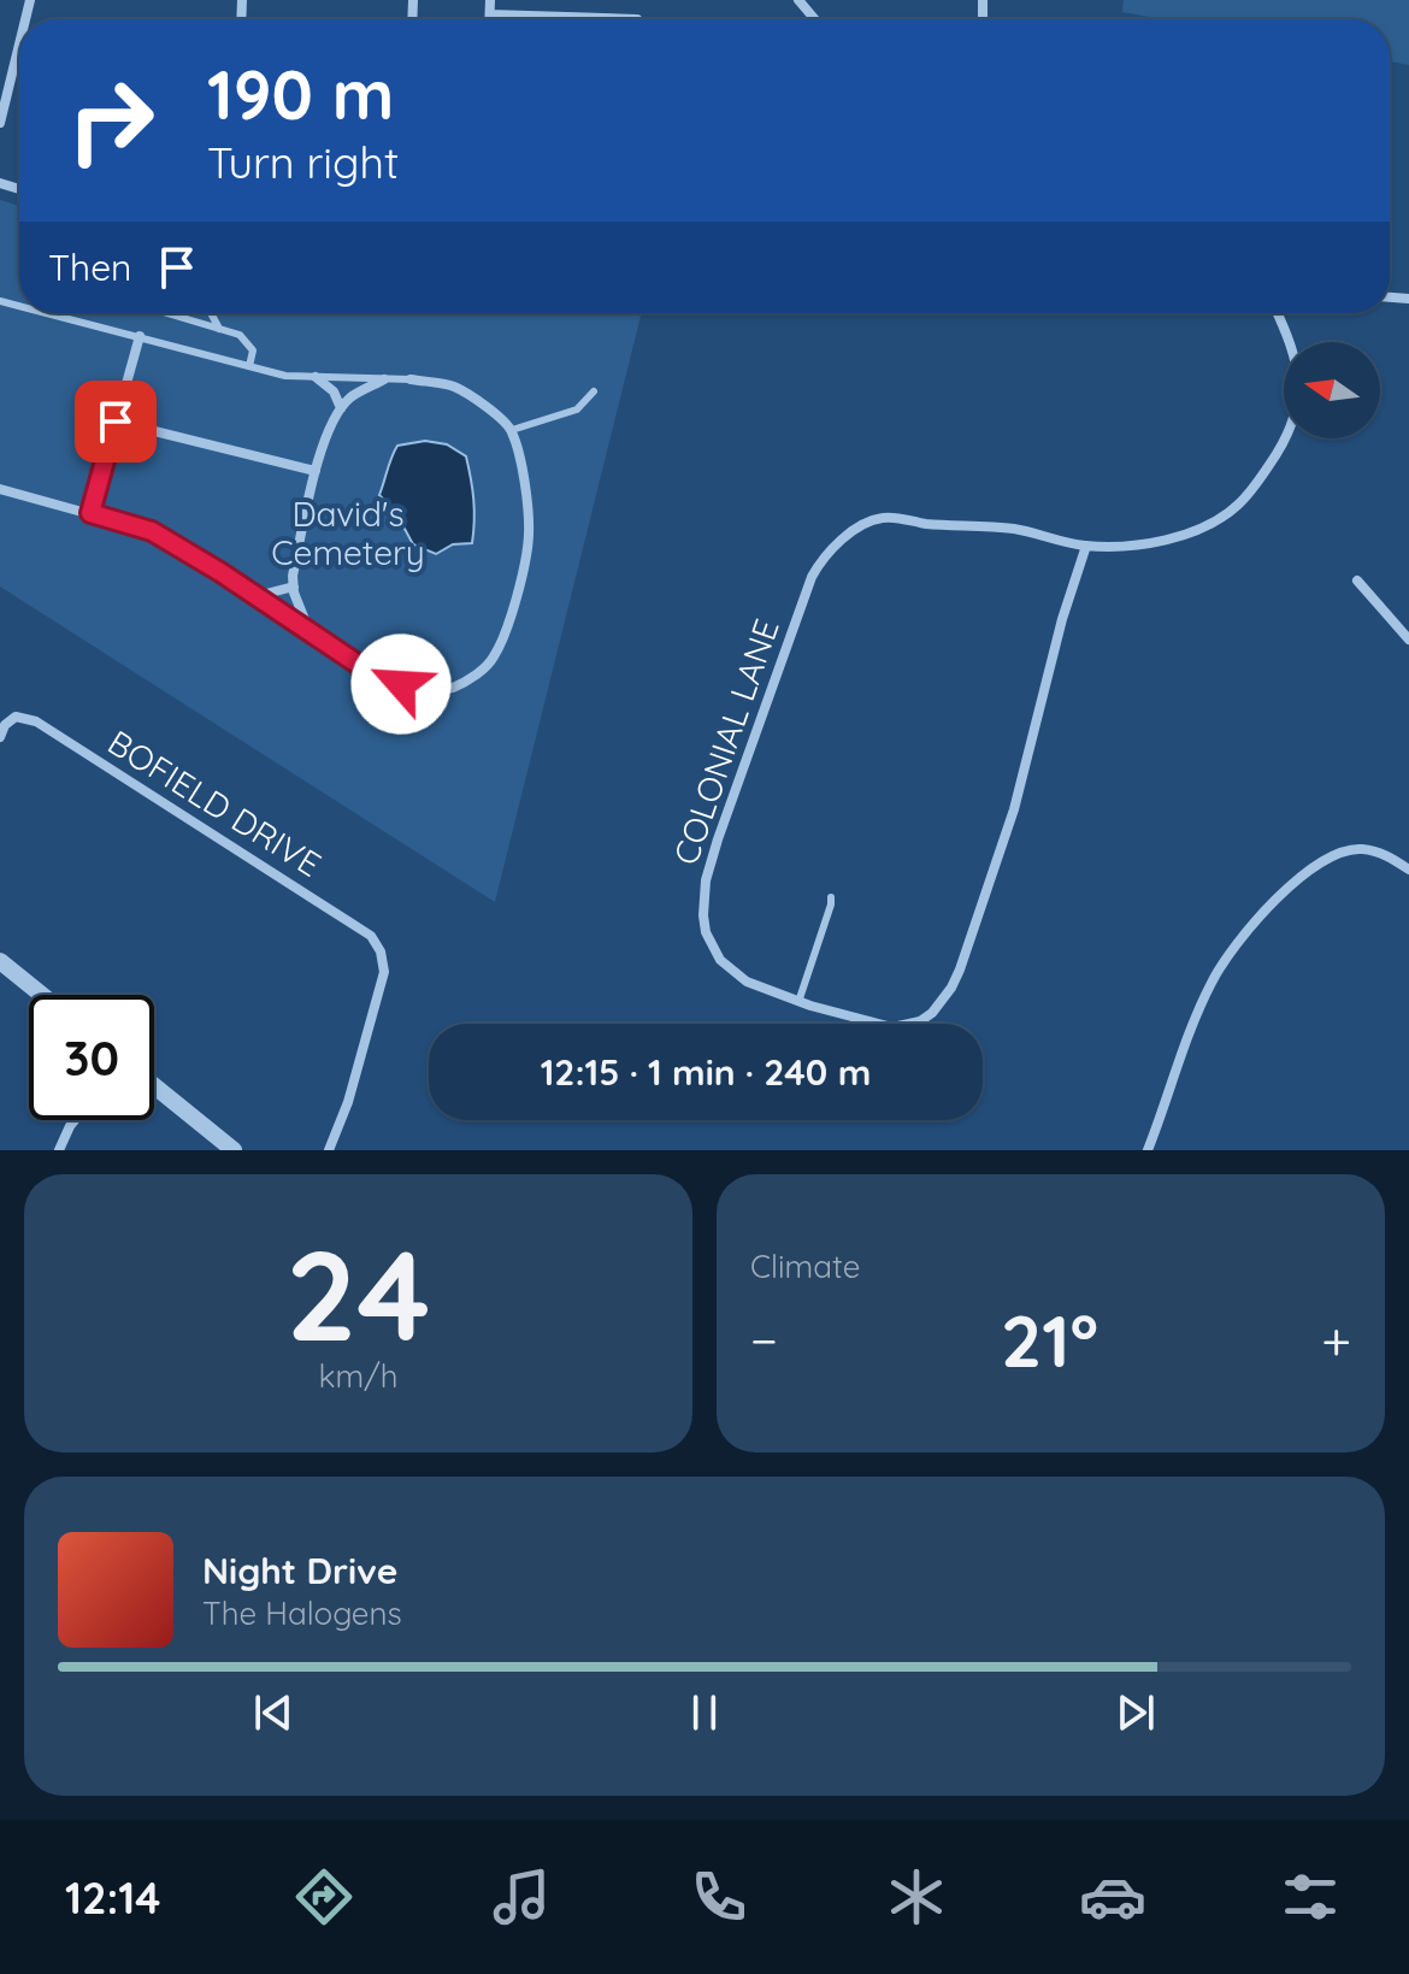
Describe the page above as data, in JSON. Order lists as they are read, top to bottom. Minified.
{"streets":{"street":["COLONIAL LANE","BOFIELD DRIVE"]},"parks":["David's Cemetery"],"north":"left","page":{"turn":["190 m","Turn right"],"then":"Then","limit":"30","trip":"12:15 · 1 min · 240 m","tile":[["24","km/h"],"Climate"],"heat":["−","21°","+"],"song":["Night Drive","The Halogens"],"tabs":"12:14"}}
